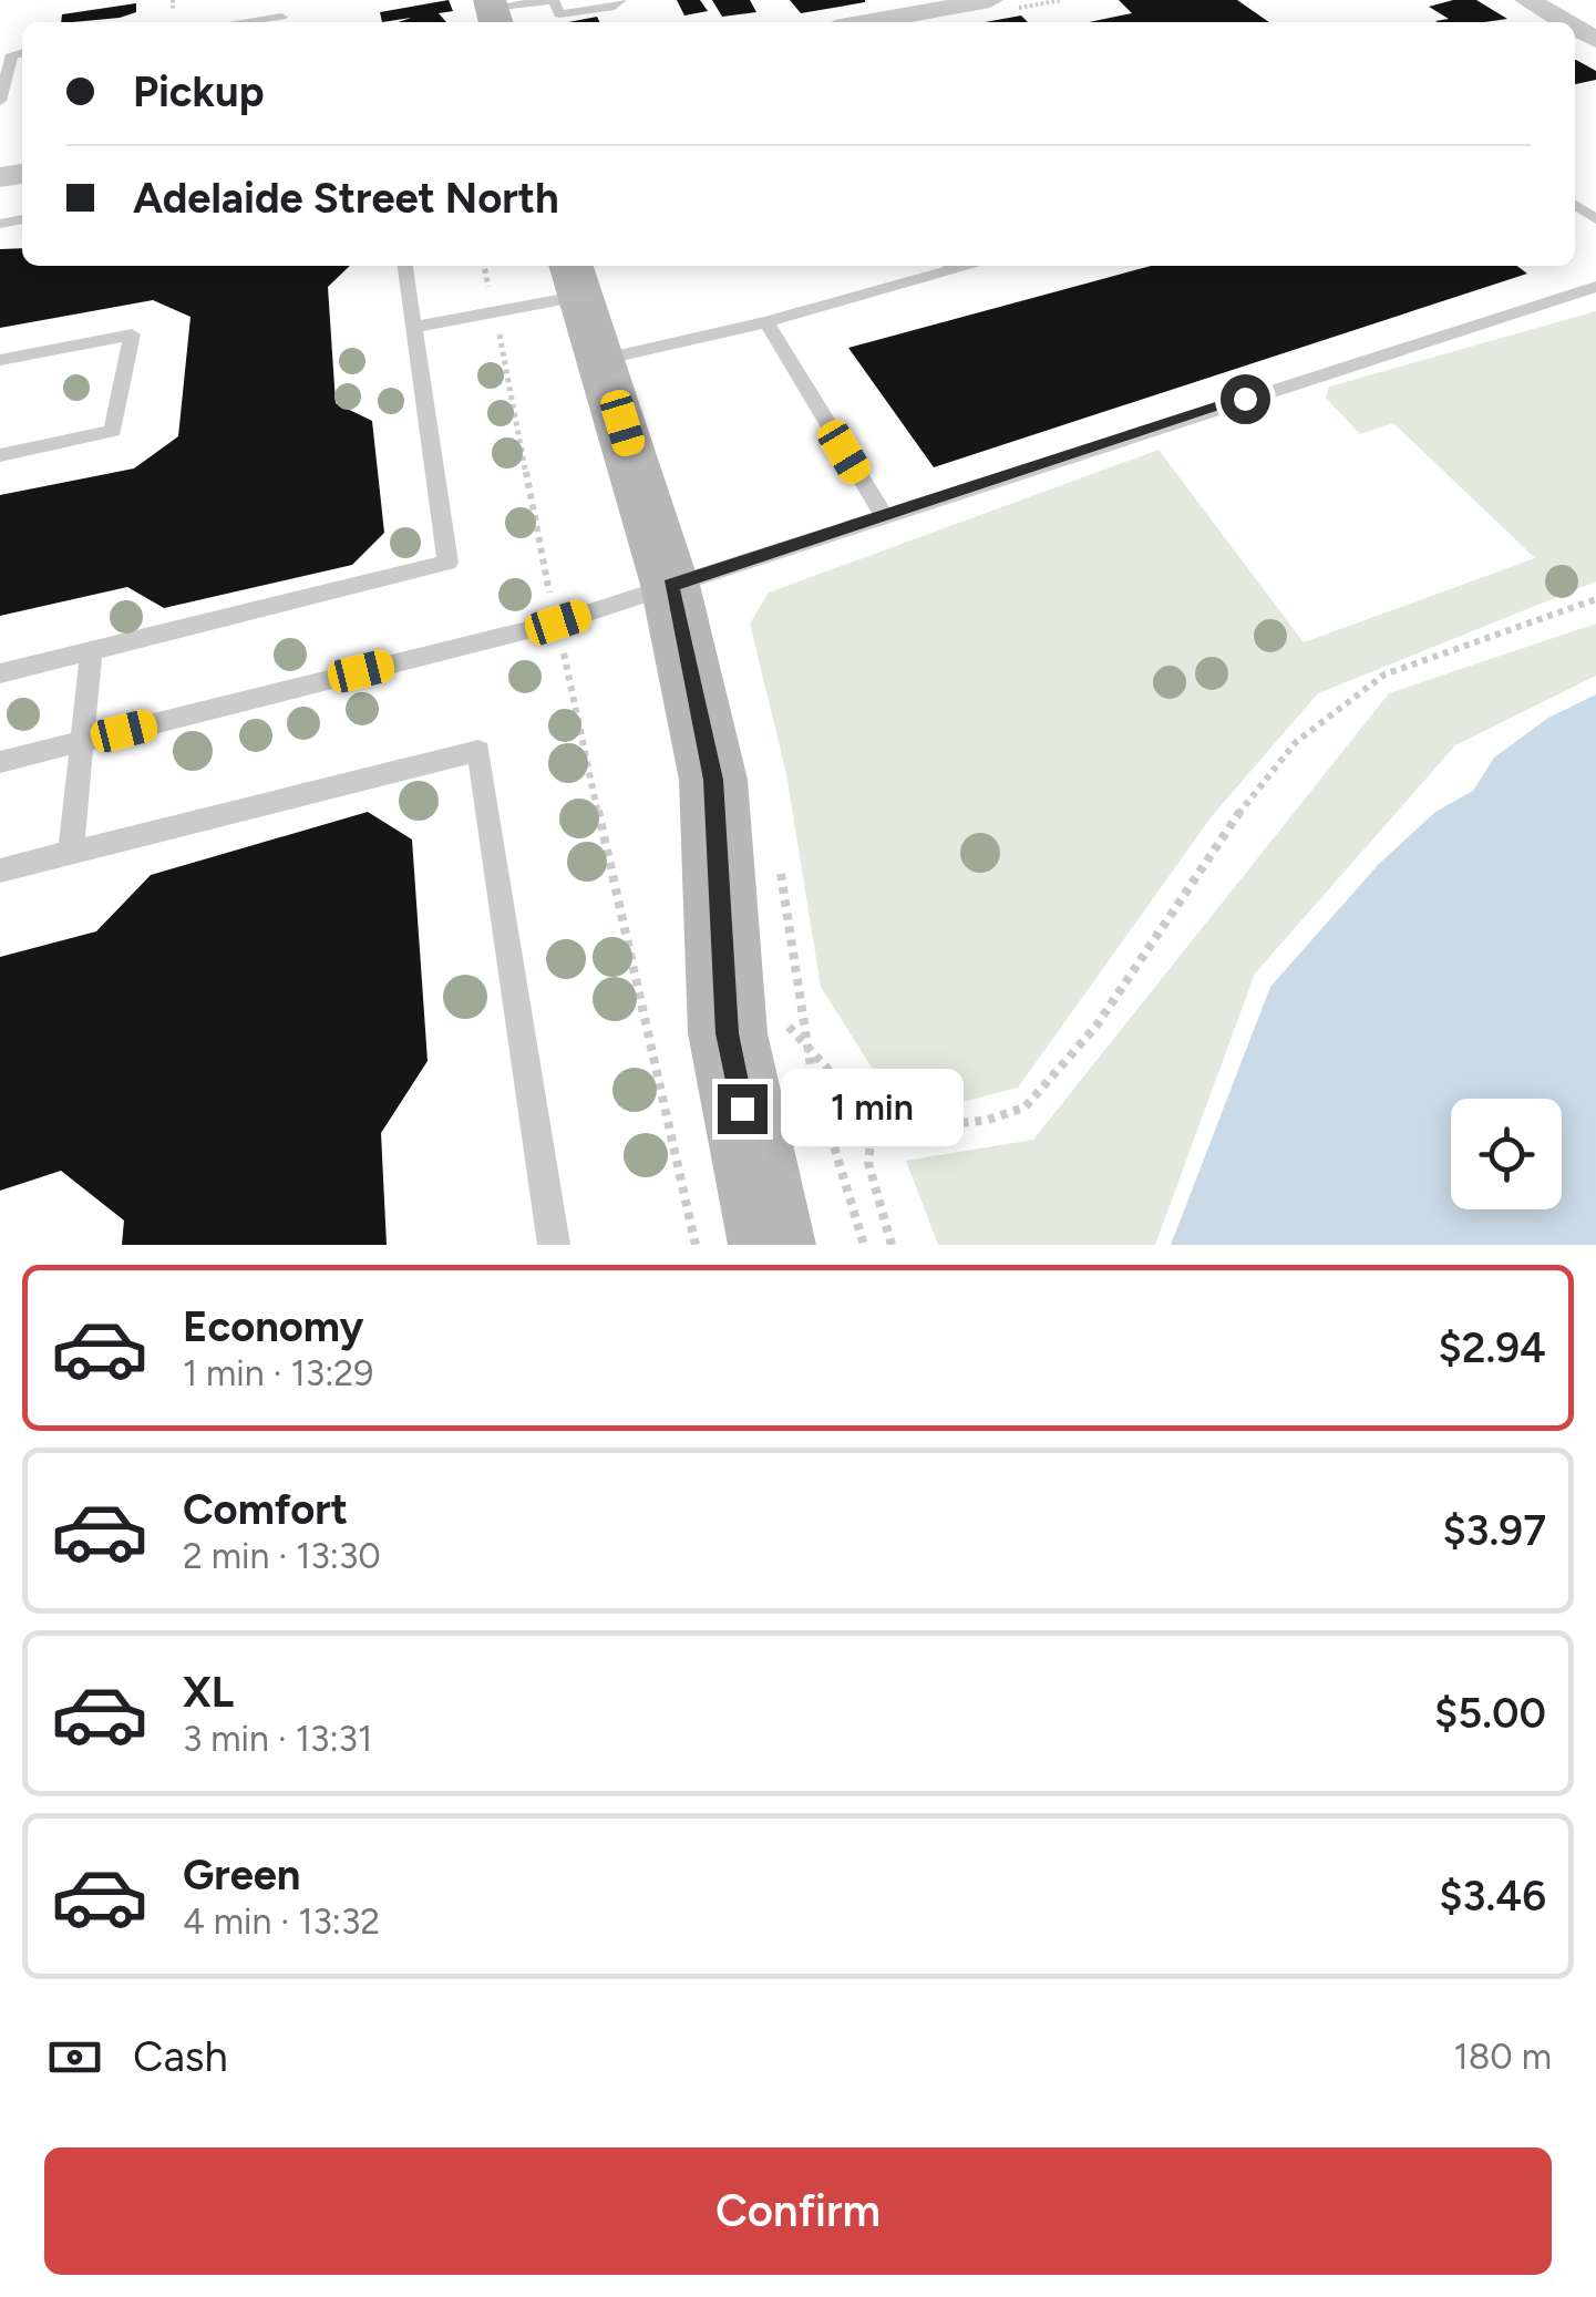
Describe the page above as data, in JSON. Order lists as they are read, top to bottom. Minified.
{"page":{"banner":["Pickup","Adelaide Street North"],"bubble":"1 min","list":[{"name":"Economy","note":"1 min · 13:29","value":"$2.94"},{"name":"Comfort","note":"2 min · 13:30","value":"$3.97"},{"name":"XL","note":"3 min · 13:31","value":"$5.00"},{"name":"Green","note":"4 min · 13:32","value":"$3.46"}],"pay":["Cash","180 m"],"buttons":"Confirm"}}
